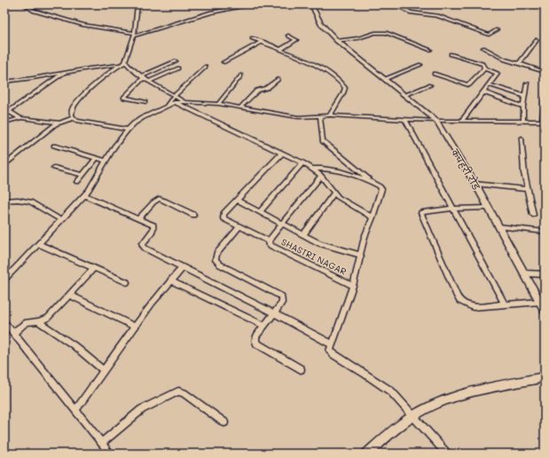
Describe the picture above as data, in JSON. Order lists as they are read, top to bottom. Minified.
{"streets":{"main road":["कचहरी रोड"],"street":["SHASTRI NAGAR"]}}
